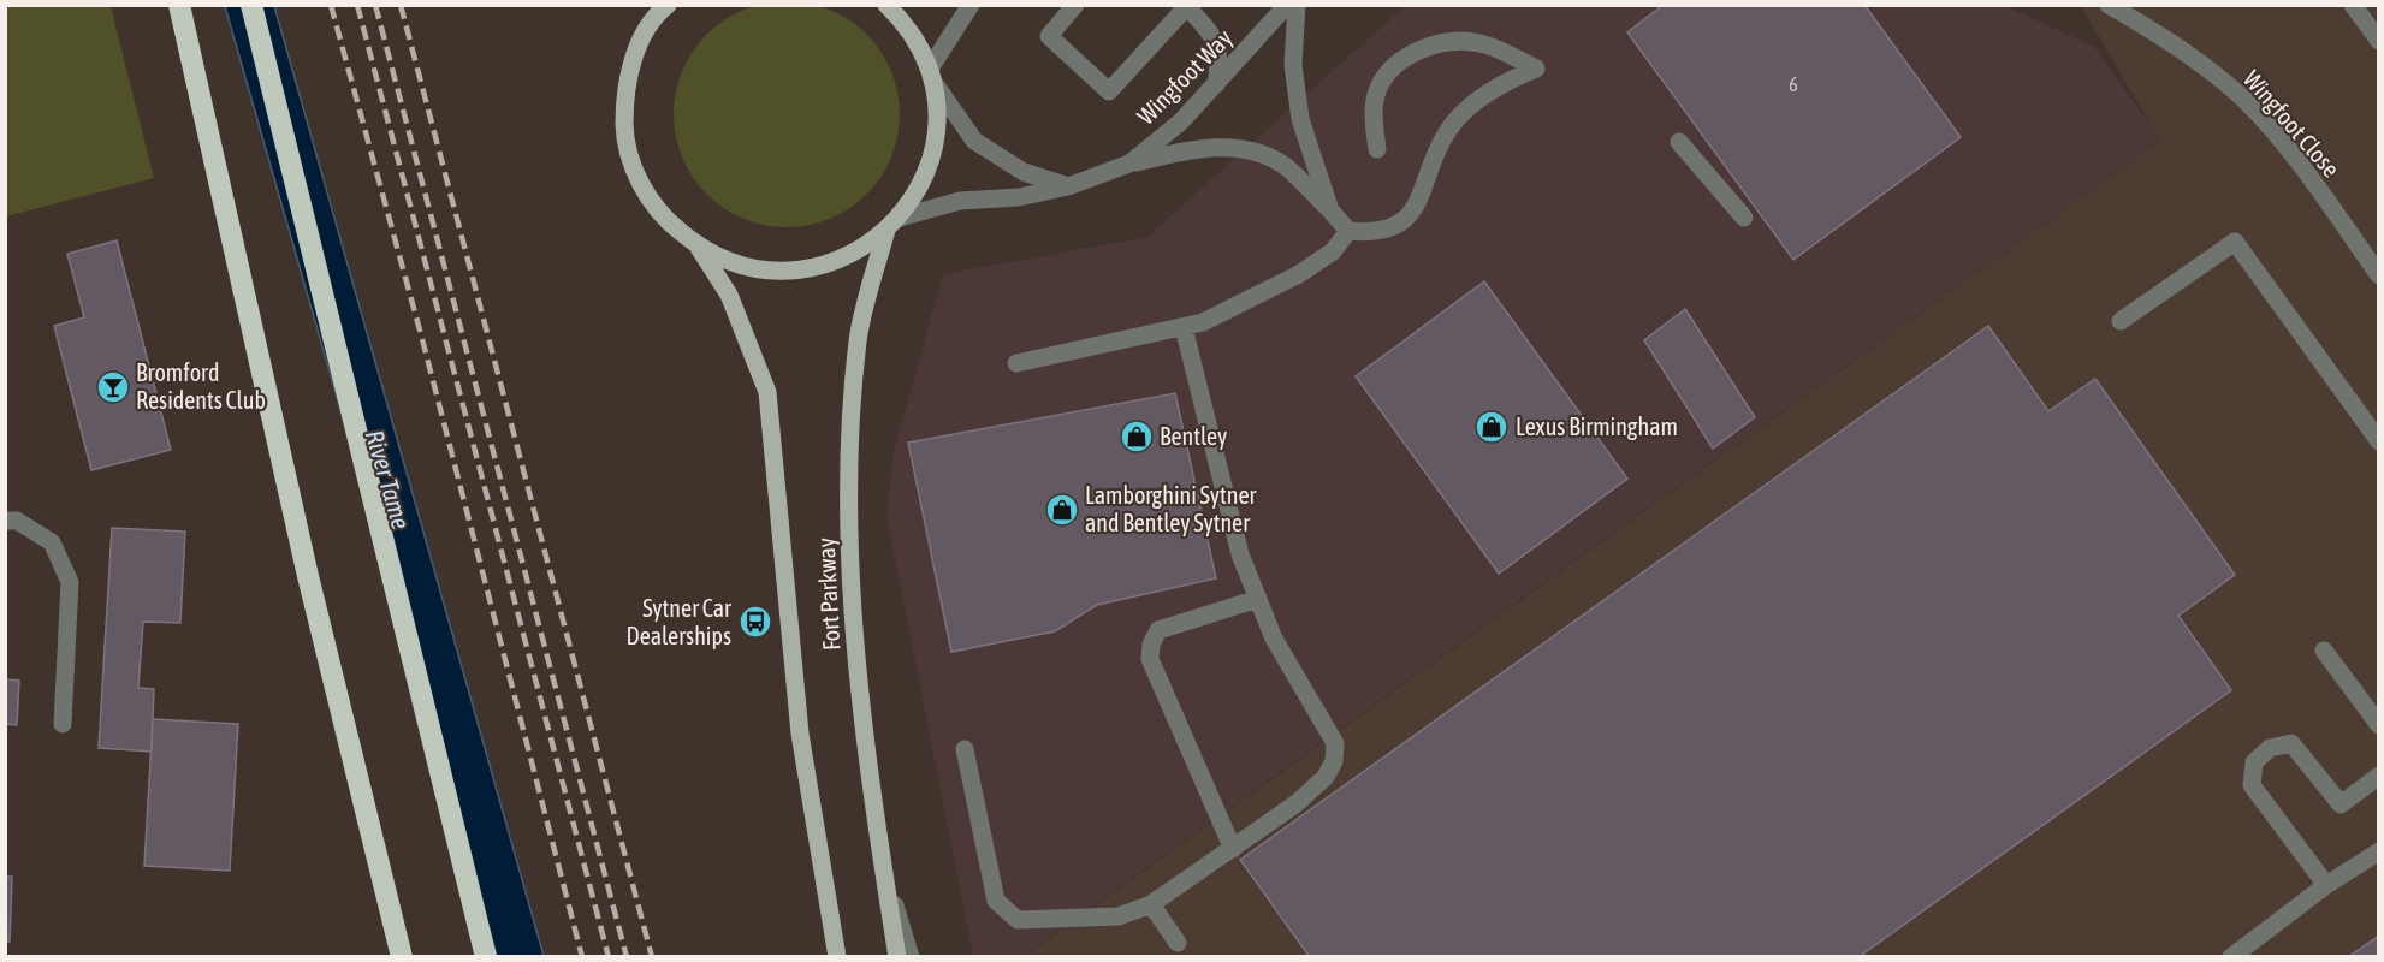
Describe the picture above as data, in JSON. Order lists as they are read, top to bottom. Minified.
{"streets":{"main road":["Fort Parkway"],"street":["Wingfoot Way","Wingfoot Close"]},"crossings":[["Wingfoot Way","Fort Parkway"]],"water":["River Tame"],"places":{"bar":["Bromford Residents Club"],"shop":["Lexus Birmingham","Bentley","Lamborghini Sytner and Bentley Sytner"],"bus stop":["Sytner Car Dealerships"]},"house_numbers":["6"]}
